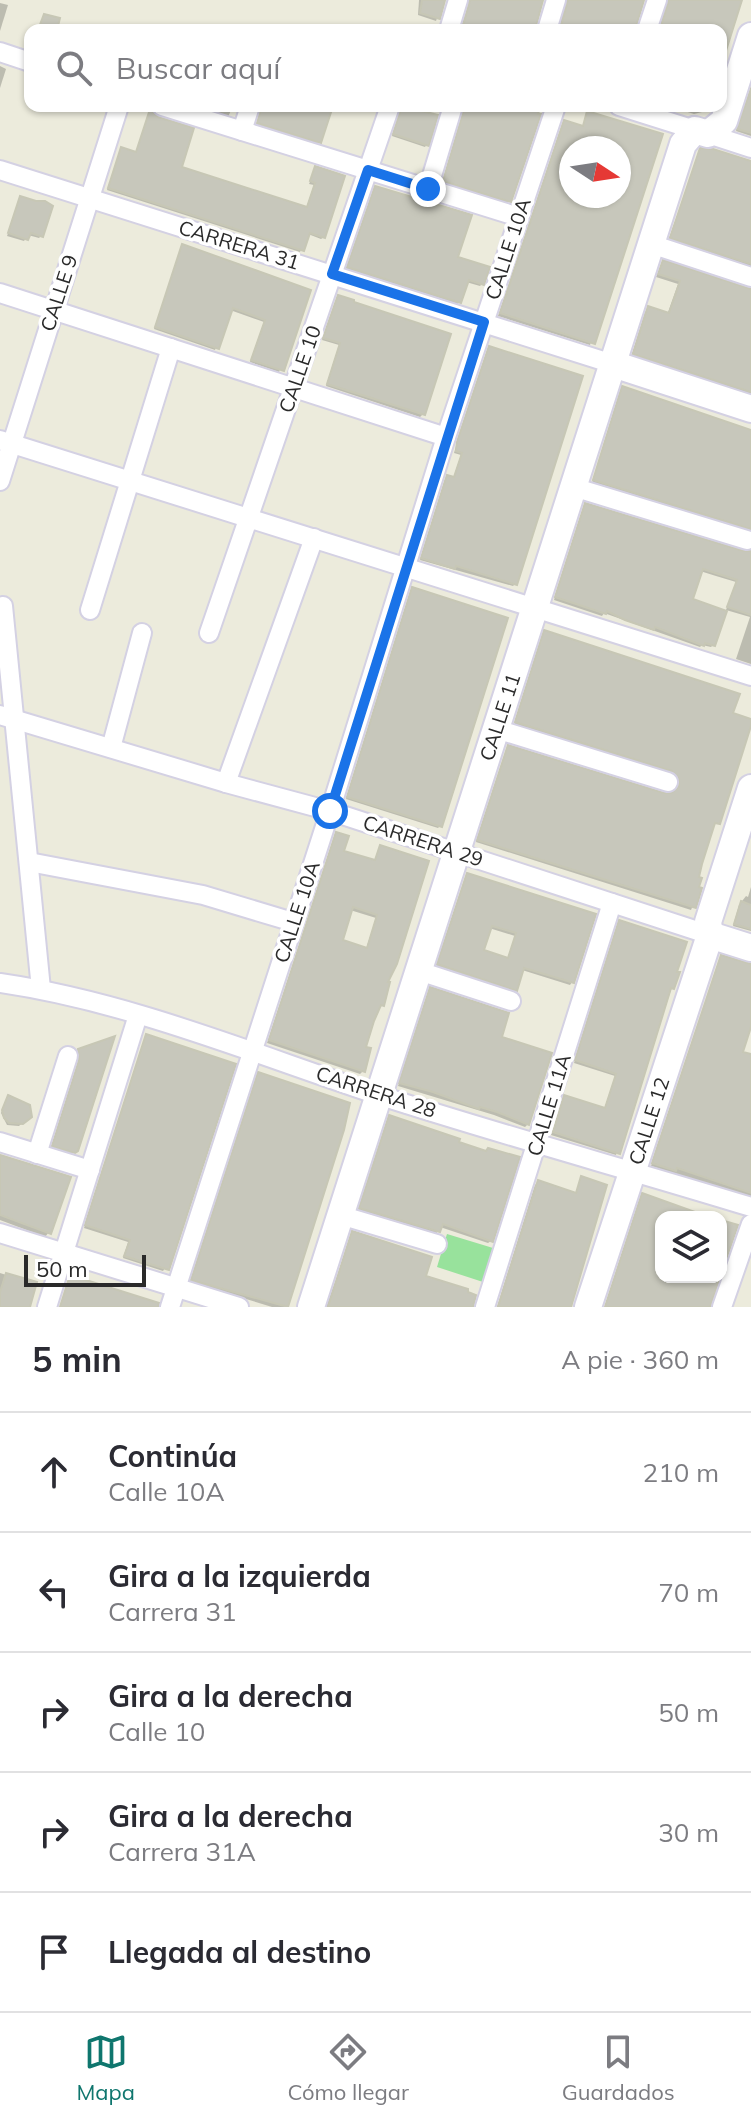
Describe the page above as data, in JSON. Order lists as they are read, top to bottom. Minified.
{"streets":{"street":["CARRERA 31","CALLE 10A","CALLE 9","CALLE 10","CALLE 11","CARRERA 29","CARRERA 28","CALLE 11A","CALLE 12"]},"crossings":[["CARRERA 31","CALLE 10A"],["CARRERA 31","CALLE 9"],["CARRERA 31","CALLE 10"],["CARRERA 31","CALLE 11"],["CALLE 10A","CARRERA 29"],["CALLE 10A","CARRERA 28"],["CALLE 11","CARRERA 29"],["CALLE 11","CARRERA 28"],["CARRERA 29","CALLE 11A"],["CARRERA 29","CALLE 12"],["CARRERA 28","CALLE 11A"],["CARRERA 28","CALLE 12"]],"scale_bar":"50 m","north":"right","page":{"search":"Buscar aquí","scale":"50 m","heading":["5 min","A pie · 360 m"],"list":[["Continúa","Calle 10A","210 m"],["Gira a la izquierda","Carrera 31","70 m"],["Gira a la derecha","Calle 10","50 m"],["Gira a la derecha","Carrera 31A","30 m"],"Llegada al destino"],"nav":["Mapa","Cómo llegar","Guardados"]}}
